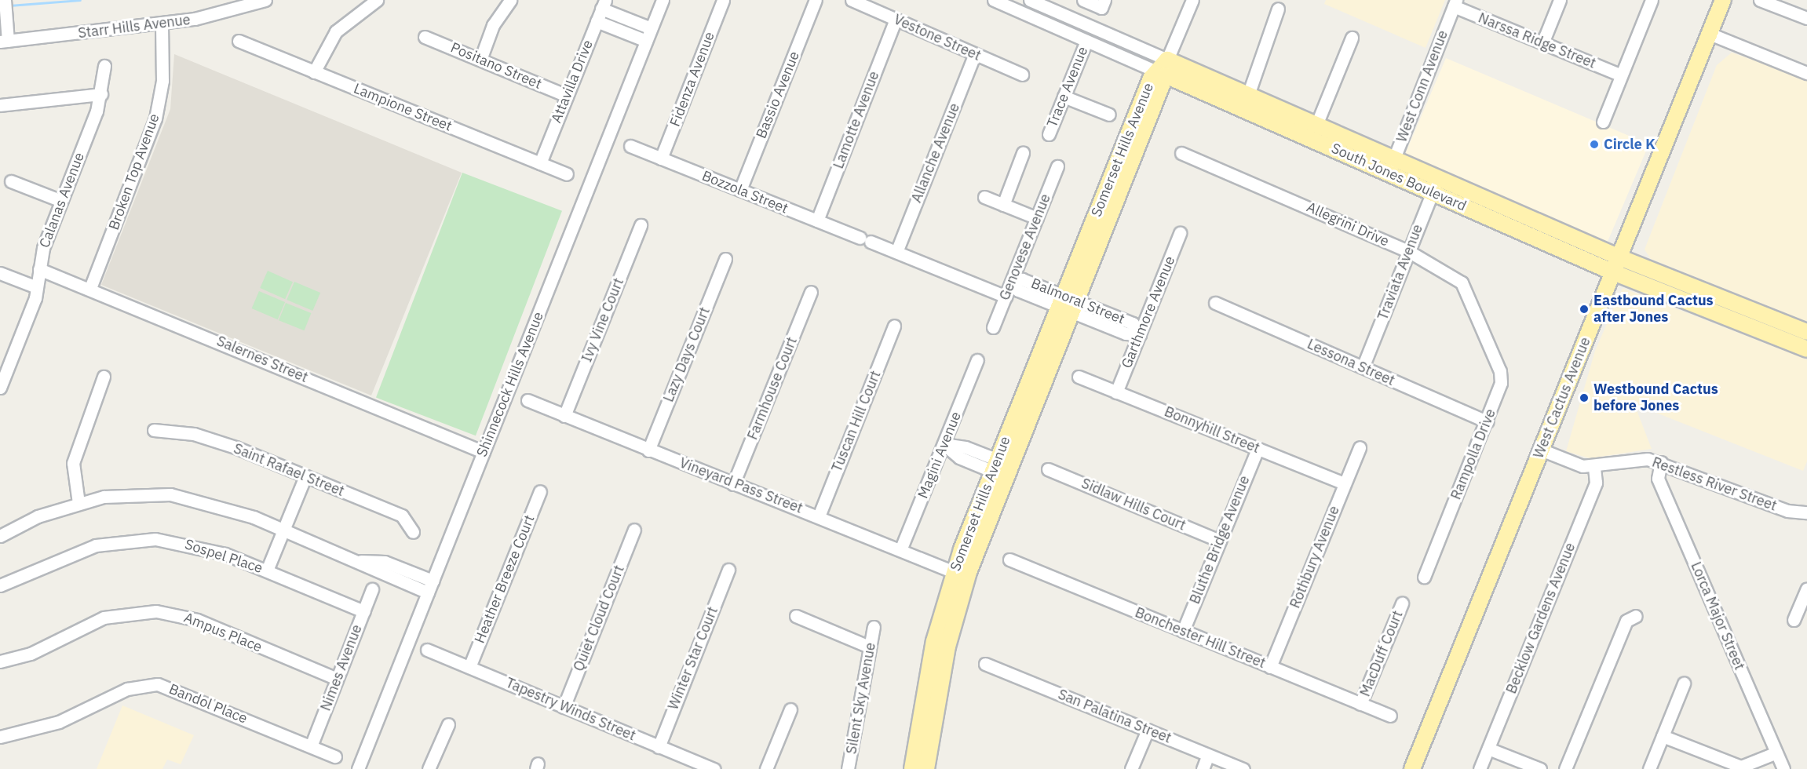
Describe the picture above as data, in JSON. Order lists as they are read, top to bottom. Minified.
{"streets":{"main road":["Somerset Hills Avenue","South Jones Boulevard","West Cactus Avenue"],"street":["Starr Hills Avenue","Vestone Street","Narssa Ridge Street","Positano Street","Fidenza Avenue","Attavilla Drive","West Conn Avenue","Trace Avenue","Bassio Avenue","Lampione Street","Lamotte Avenue","Allanche Avenue","Broken Top Avenue","Bozzola Street","Calanas Avenue","Allegrini Drive","Genovese Avenue","Traviata Avenue","Balmoral Street","Garthmore Avenue","Ivy Vine Court","Lazy Days Court","Salernes Street","Lessona Street","Shinnecock Hills Avenue","Farmhouse Court","Tuscan Hill Court","Bonnyhill Street","Rampolla Drive","Magini Avenue","Saint Rafael Street","Restless River Street","Vineyard Pass Street","Sidlaw Hills Court","Bluthe Bridge Avenue","Sospel Place","Rothbury Avenue","Heather Breeze Court","Lorca Major Street","Quiet Cloud Court","Becklow Gardens Avenue","Ampus Place","Bonchester Hill Street","MacDuff Court","Winter Star Court","Nimes Avenue","Silent Sky Avenue","Bandol Place","Tapestry Winds Street","San Palatina Street"]},"crossings":[["Starr Hills Avenue","Broken Top Avenue"],["Vestone Street","Lamotte Avenue"],["Vestone Street","Allanche Avenue"],["Narssa Ridge Street","West Conn Avenue"],["Positano Street","Attavilla Drive"],["Fidenza Avenue","Bozzola Street"],["Attavilla Drive","Lampione Street"],["West Conn Avenue","South Jones Boulevard"],["Trace Avenue","South Jones Boulevard"],["Bassio Avenue","Bozzola Street"],["Lamotte Avenue","Bozzola Street"],["Somerset Hills Avenue","South Jones Boulevard"],["Somerset Hills Avenue","Balmoral Street"],["Somerset Hills Avenue","Vineyard Pass Street"],["Allanche Avenue","Bozzola Street"],["Broken Top Avenue","Salernes Street"],["South Jones Boulevard","Traviata Avenue"],["South Jones Boulevard","West Cactus Avenue"],["Calanas Avenue","Salernes Street"],["Allegrini Drive","Traviata Avenue"],["Allegrini Drive","Rampolla Drive"],["Genovese Avenue","Balmoral Street"],["Traviata Avenue","Lessona Street"],["Balmoral Street","Garthmore Avenue"],["Garthmore Avenue","Bonnyhill Street"],["Ivy Vine Court","Vineyard Pass Street"],["Lazy Days Court","Vineyard Pass Street"],["Salernes Street","Shinnecock Hills Avenue"],["Lessona Street","Rampolla Drive"],["Farmhouse Court","Vineyard Pass Street"],["West Cactus Avenue","Restless River Street"],["Tuscan Hill Court","Vineyard Pass Street"],["Bonnyhill Street","Bluthe Bridge Avenue"],["Bonnyhill Street","Rothbury Avenue"],["Magini Avenue","Vineyard Pass Street"],["Restless River Street","Lorca Major Street"],["Restless River Street","Becklow Gardens Avenue"],["Sidlaw Hills Court","Bluthe Bridge Avenue"],["Bluthe Bridge Avenue","Bonchester Hill Street"],["Sospel Place","Nimes Avenue"],["Rothbury Avenue","Bonchester Hill Street"],["Heather Breeze Court","Tapestry Winds Street"],["Quiet Cloud Court","Tapestry Winds Street"],["Ampus Place","Nimes Avenue"],["Bonchester Hill Street","MacDuff Court"],["Winter Star Court","Tapestry Winds Street"],["Nimes Avenue","Bandol Place"]],"places":["Circle K","Eastbound Cactus after Jones","Westbound Cactus before Jones"]}
